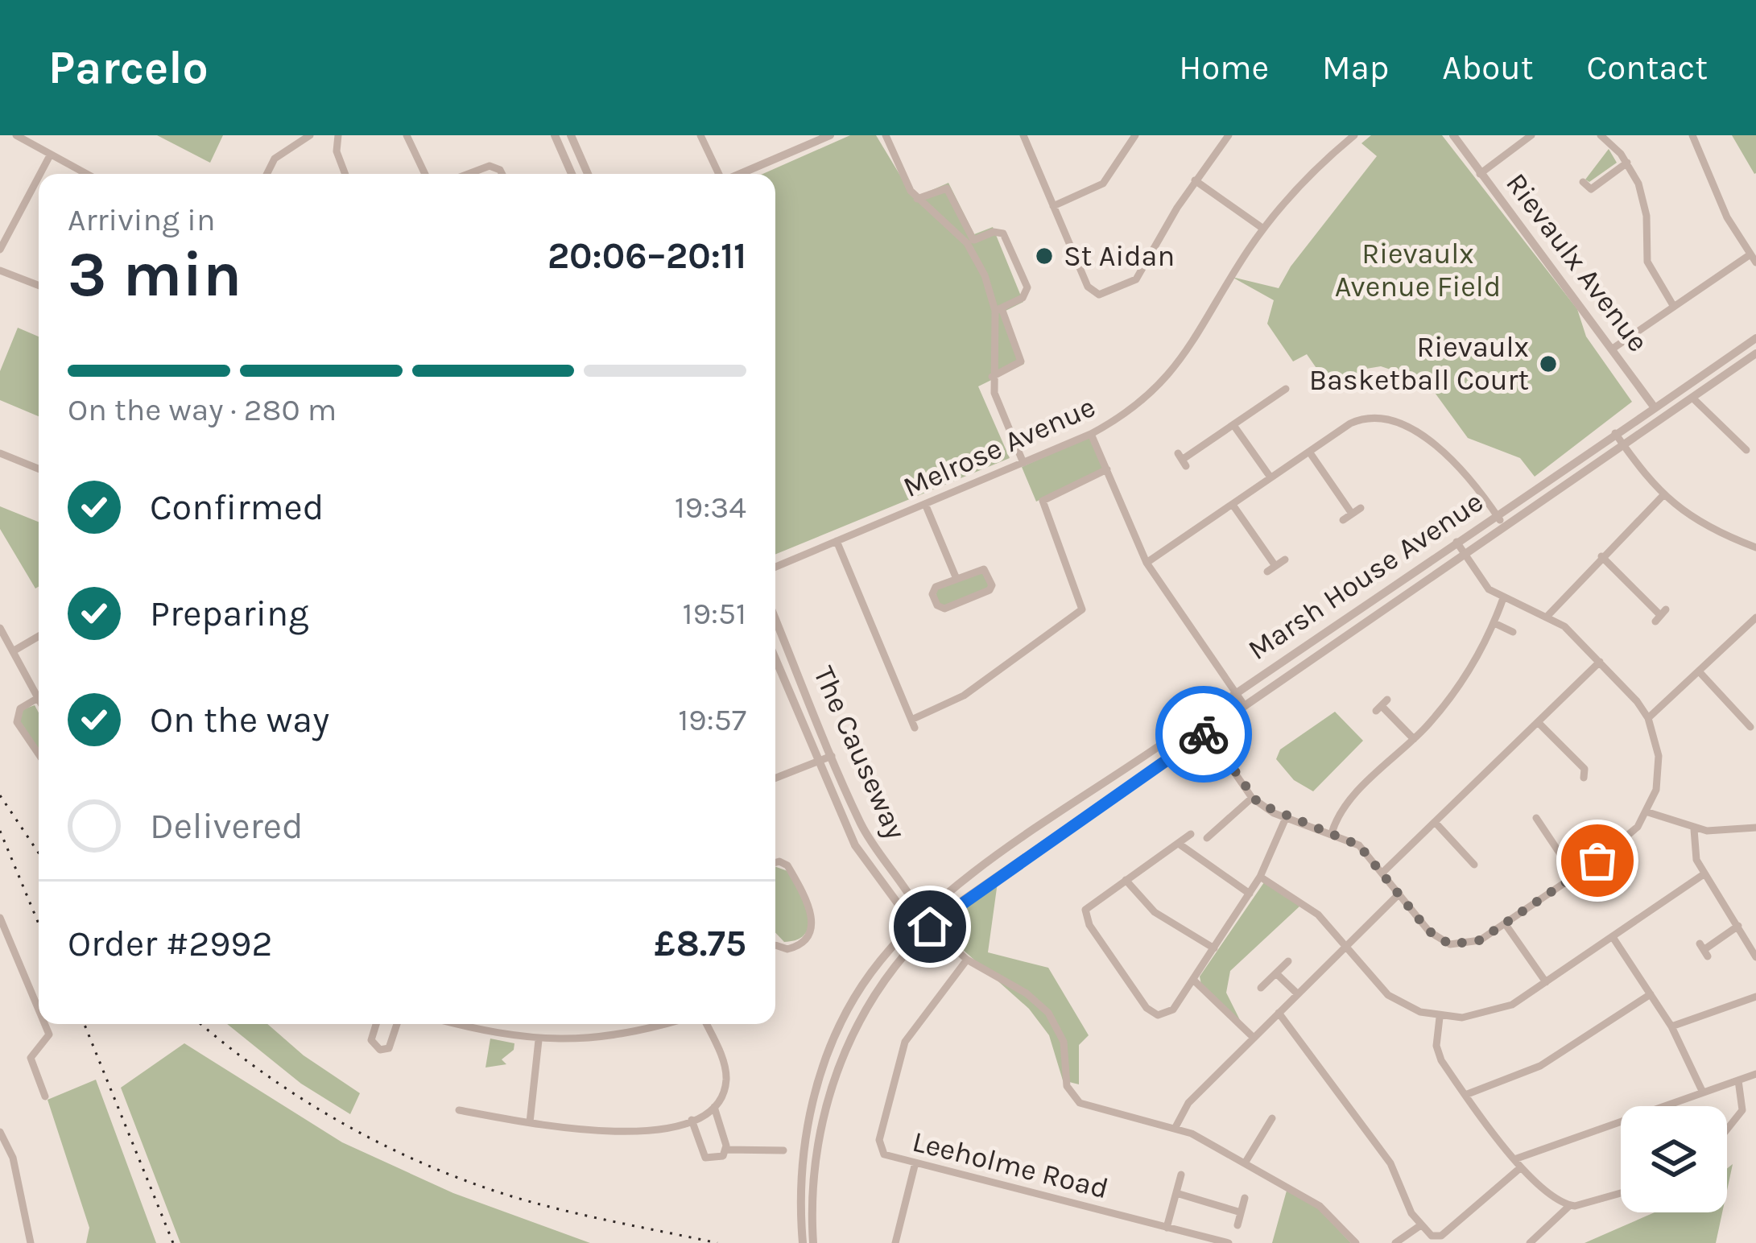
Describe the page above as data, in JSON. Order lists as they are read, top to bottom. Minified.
{"streets":{"street":["Rievaulx Avenue","Melrose Avenue","Marsh House Avenue","The Causeway","Leeholme Road"]},"crossings":[["Rievaulx Avenue","Marsh House Avenue"],["Marsh House Avenue","The Causeway"]],"parks":["Rievaulx Avenue Field"],"places":["St Aidan","Rievaulx Basketball Court"],"page":{"header":"Parcelo","nav":["Home","Map","About","Contact"],"heading":["3 min","Arriving in","20:06–20:11"],"panel":["Order #2992","£8.75"],"bar":"On the way · 280 m","list":[["Confirmed","19:34"],["Preparing","19:51"],["On the way","19:57"],"Delivered"]}}
